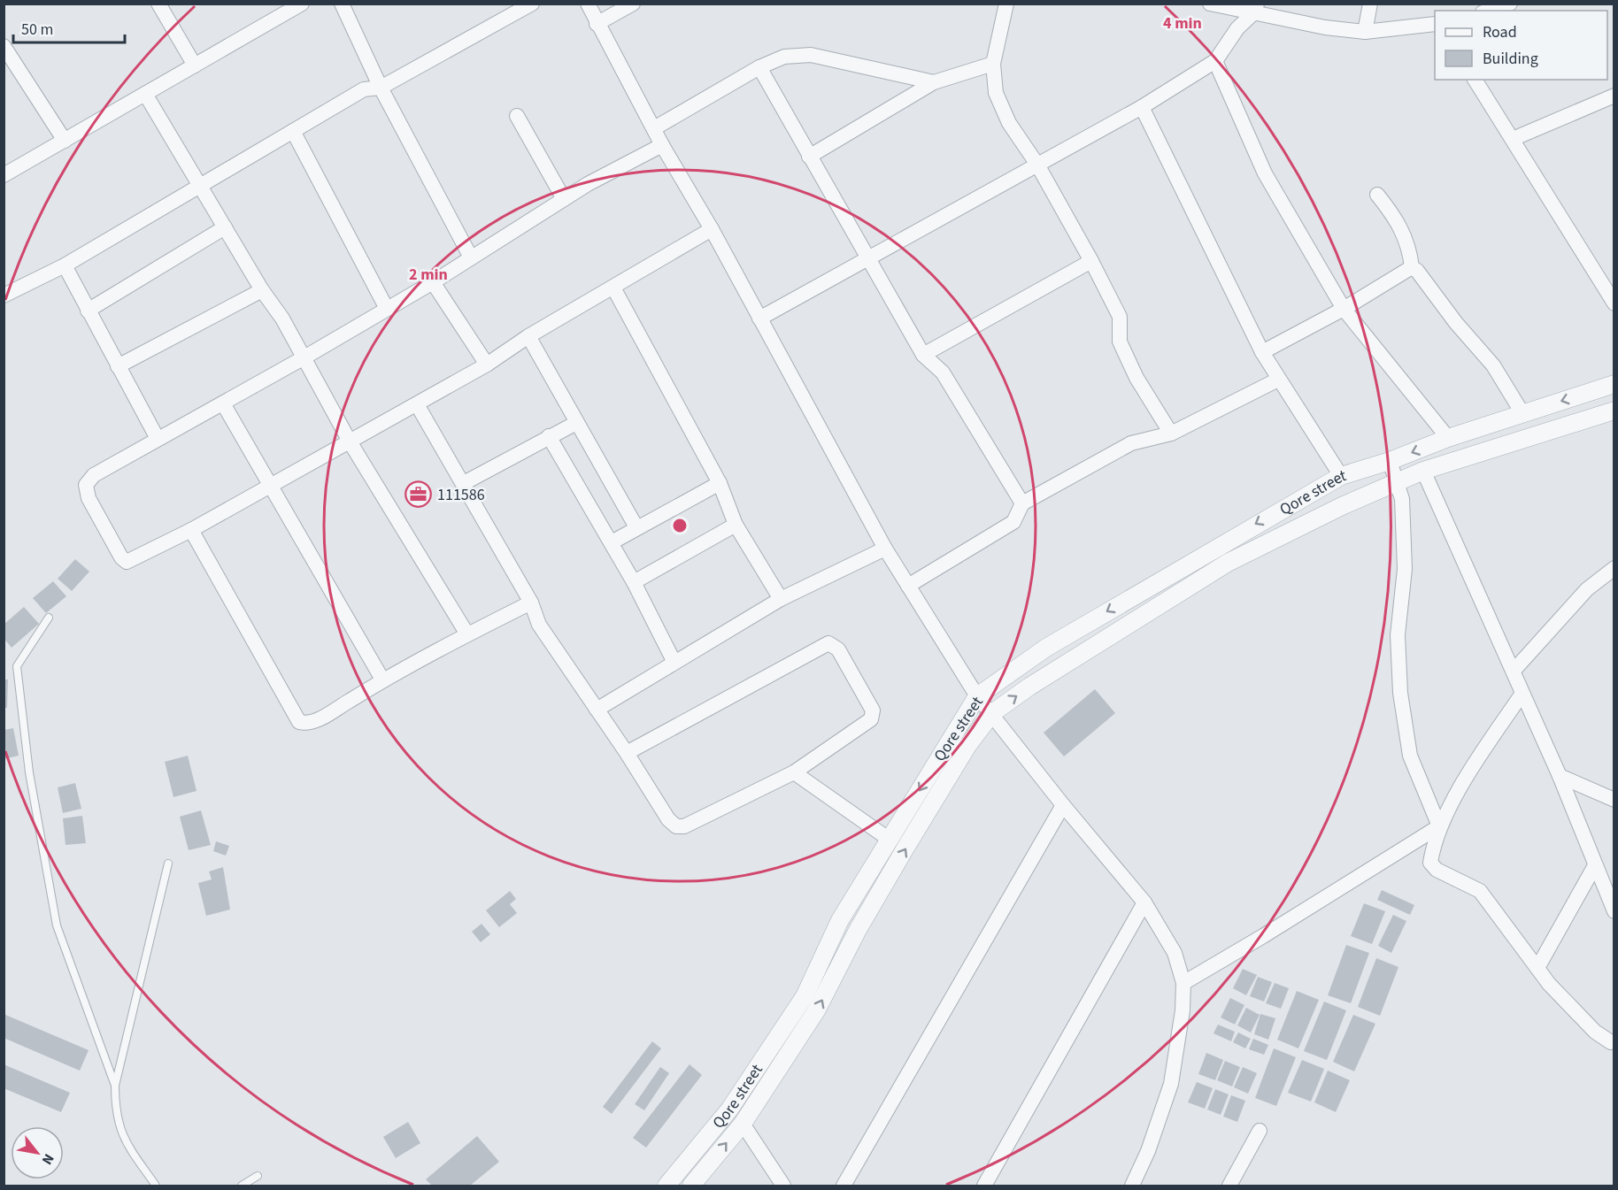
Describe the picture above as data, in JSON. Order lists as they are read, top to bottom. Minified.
{"streets":{"street":["Qore street"]},"places":{"office":["111586"]},"legend":["Road","Building"],"scale_bar":"50 m","north":"bottom right","rings":["4 min","2 min"]}
